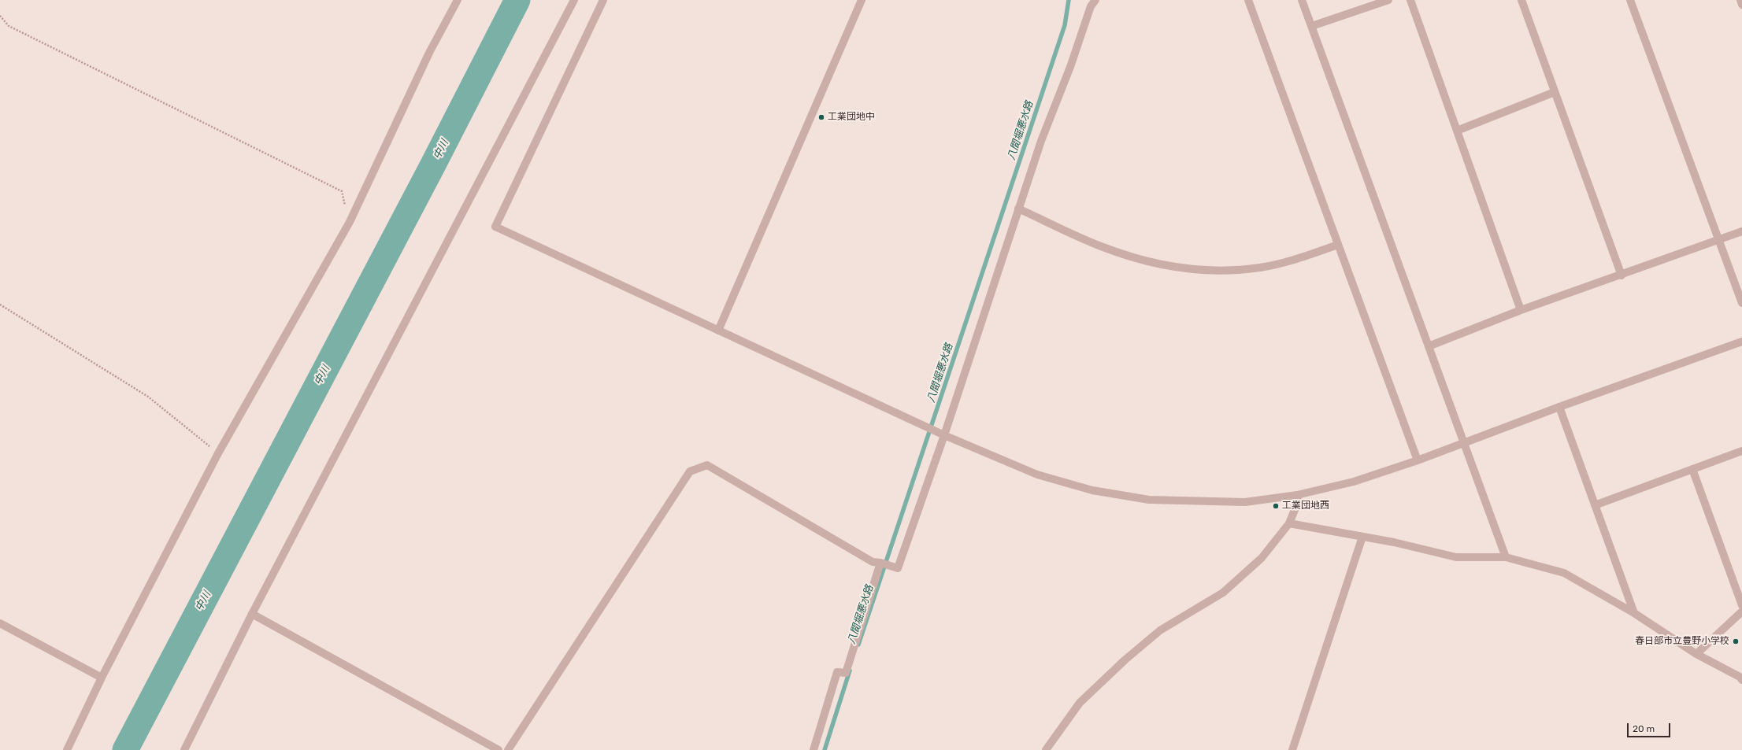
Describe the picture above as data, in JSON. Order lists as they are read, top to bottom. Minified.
{"water":["八間堀悪水路","中川"],"places":["工業団地中","工業団地西","春日部市立豊野小学校"],"scale_bar":"20 m"}
